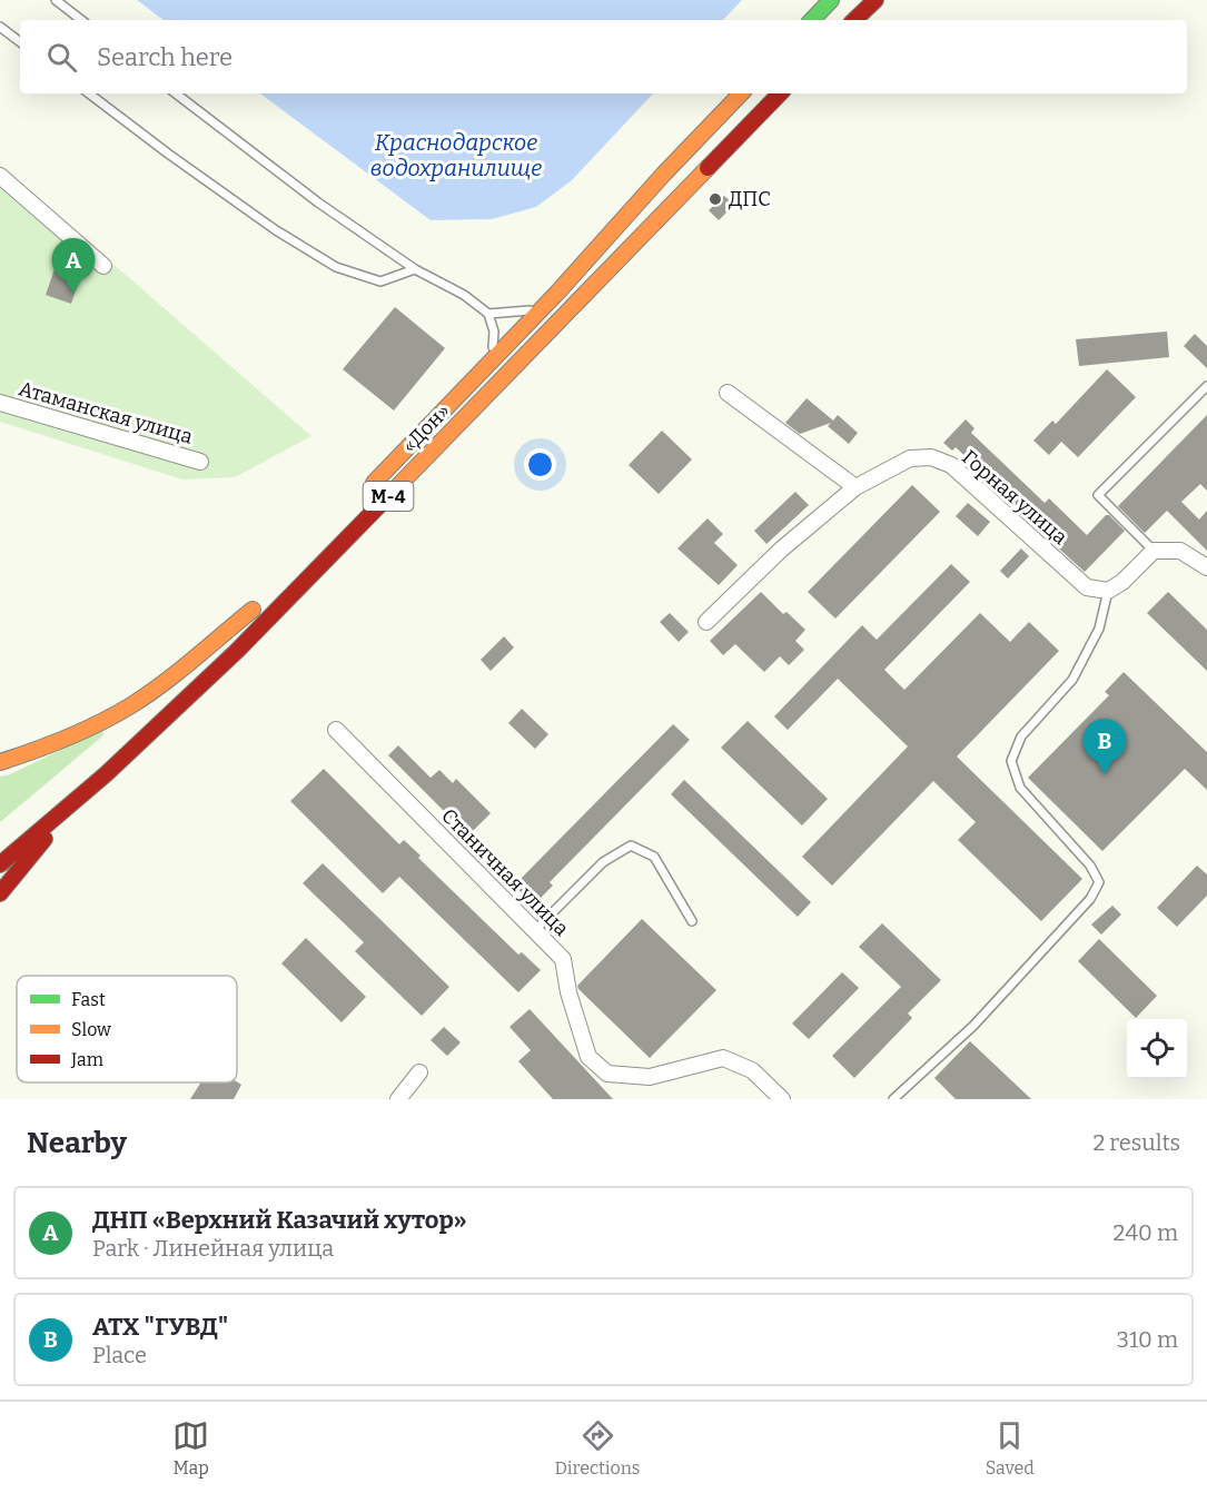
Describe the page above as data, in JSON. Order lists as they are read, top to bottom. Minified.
{"streets":{"main road":["«Дон»","М-4"],"street":["Атаманская улица","Горная улица","Станичная улица"]},"water":["Краснодарское водохранилище"],"places":["ДПС"],"legend":["Fast","Slow","Jam"],"page":{"search":"Search here","pins":["A","B"],"heading":["Nearby","2 results"],"list":[{"mark":"A","name":"ДНП «Верхний Казачий хутор»","note":"Park · Линейная улица","value":"240 m"},{"mark":"B","name":"АТХ \"ГУВД\"","note":"Place","value":"310 m"}],"nav":["Map","Directions","Saved"]}}
